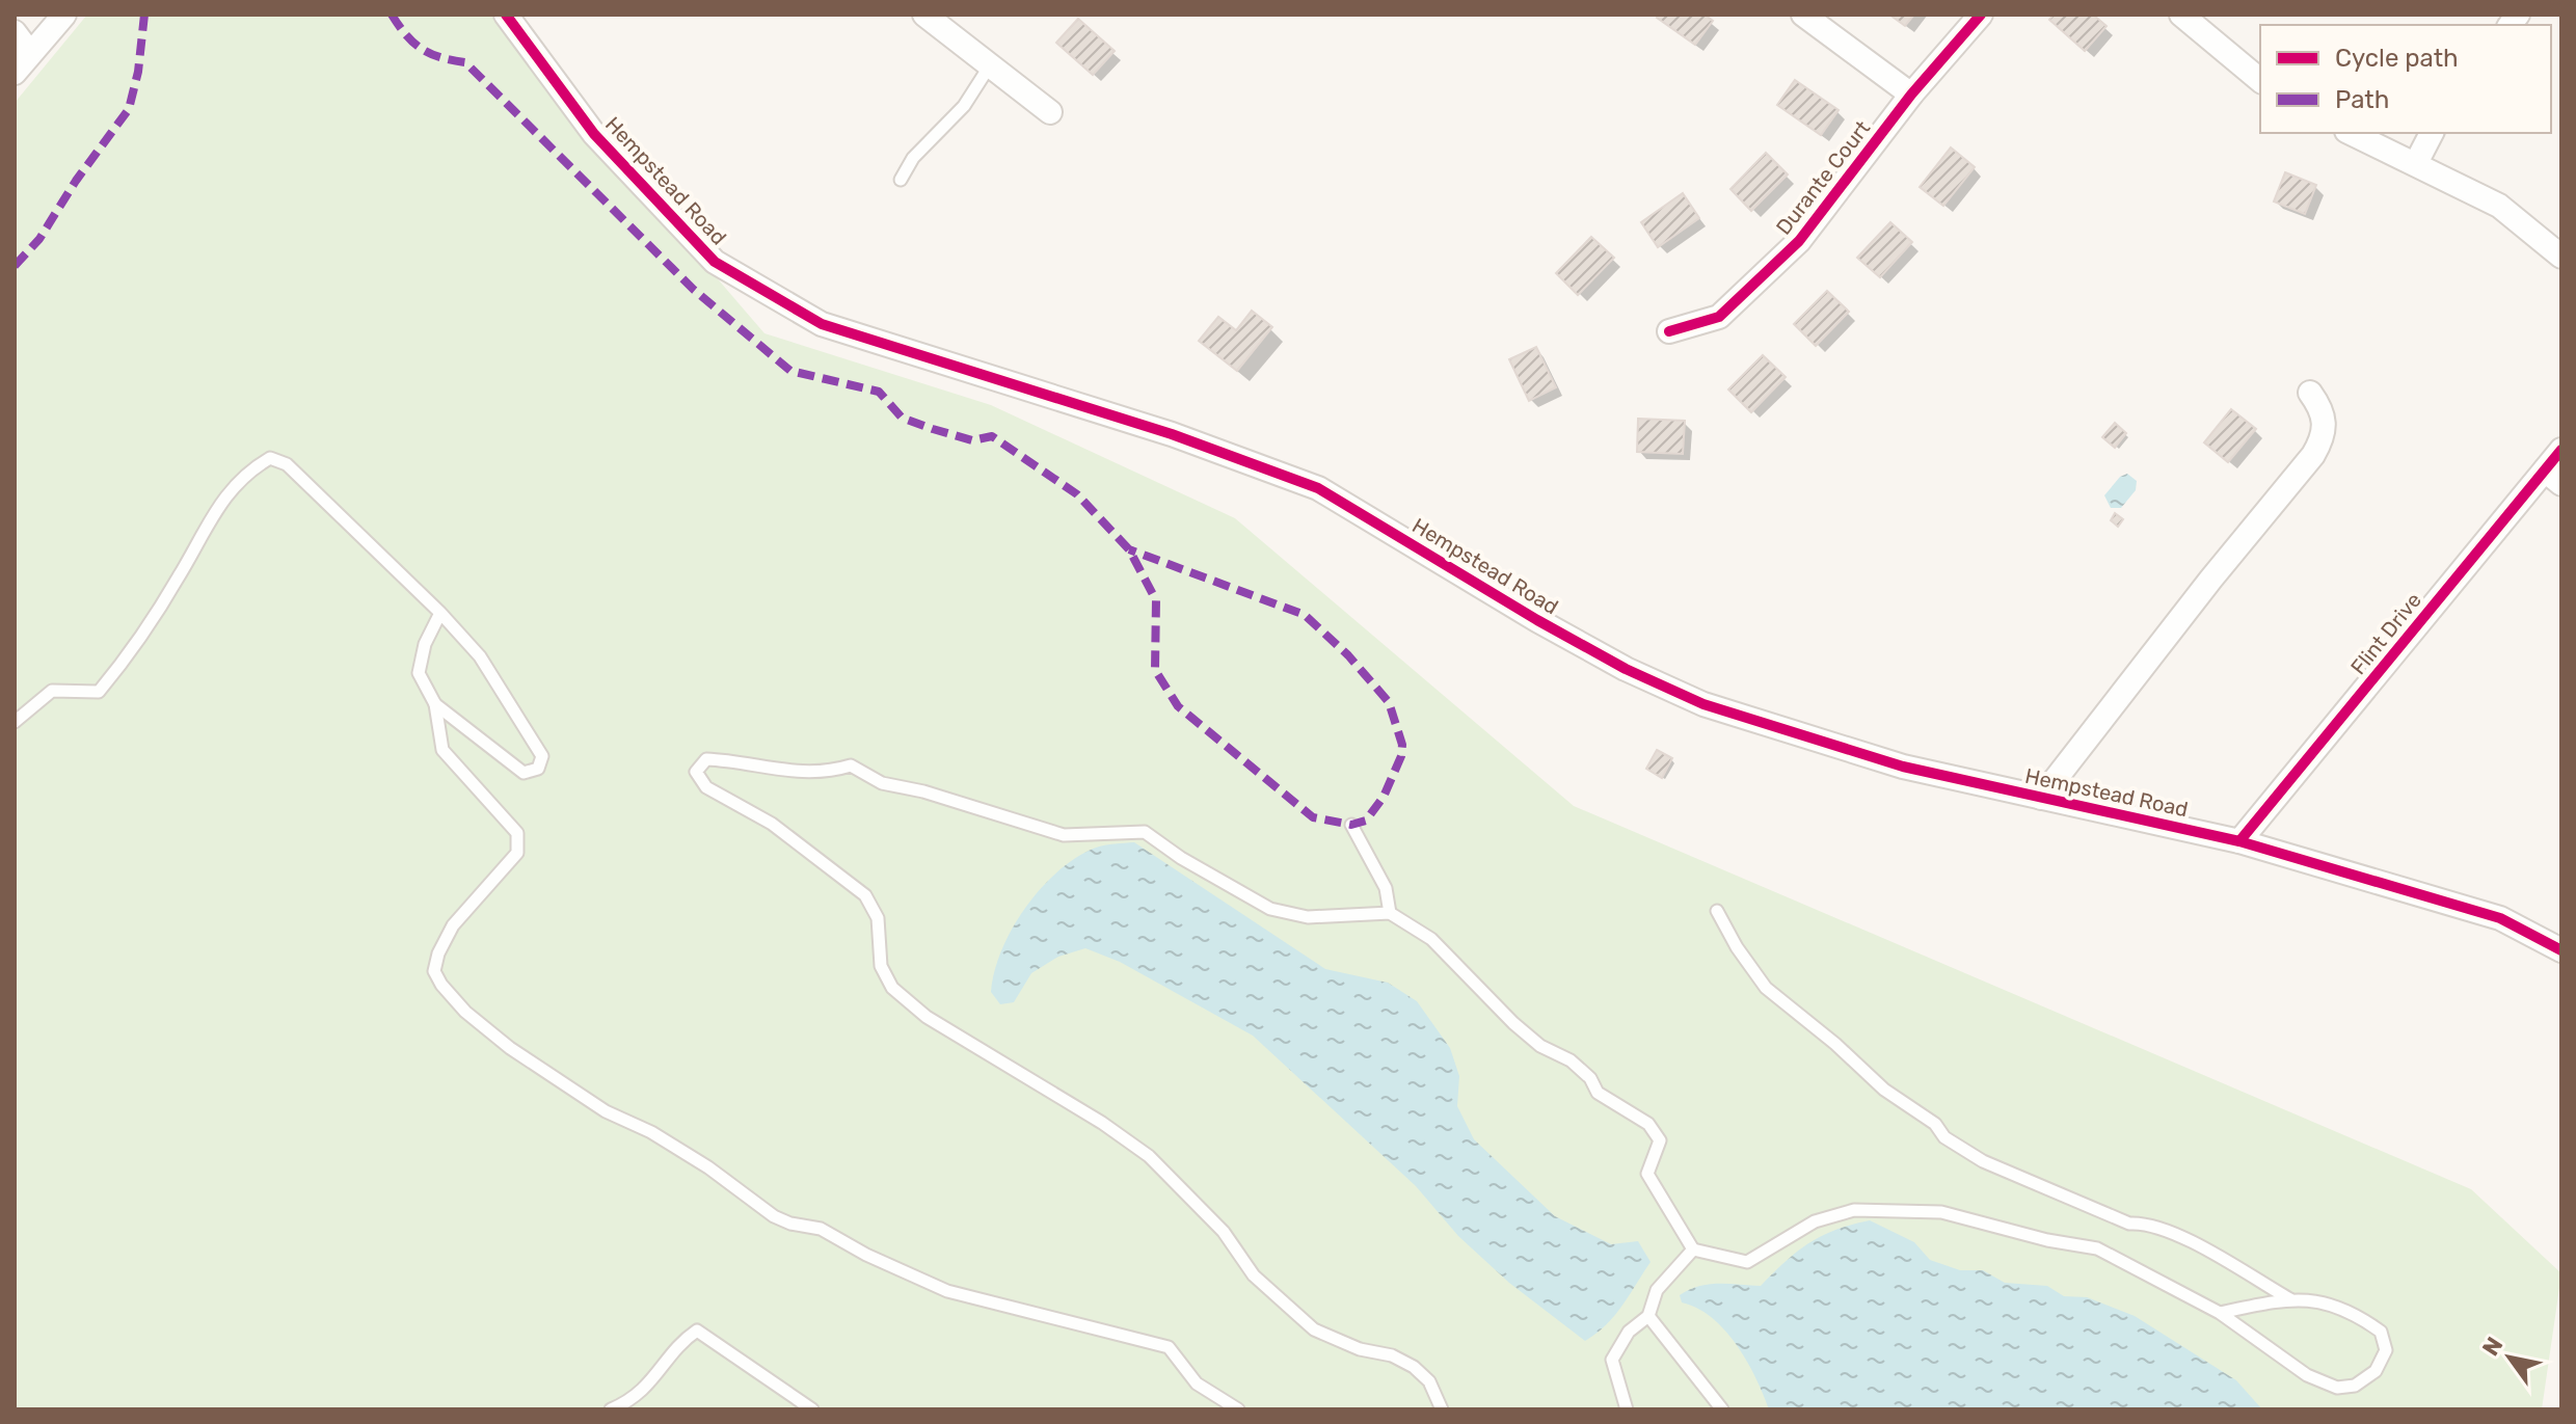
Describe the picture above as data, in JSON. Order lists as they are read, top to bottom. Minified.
{"streets":{"street":["Durante Court","Hempstead Road","Flint Drive"]},"crossings":[["Hempstead Road","Flint Drive"]],"legend":["Cycle path","Path"],"north":"top left"}
